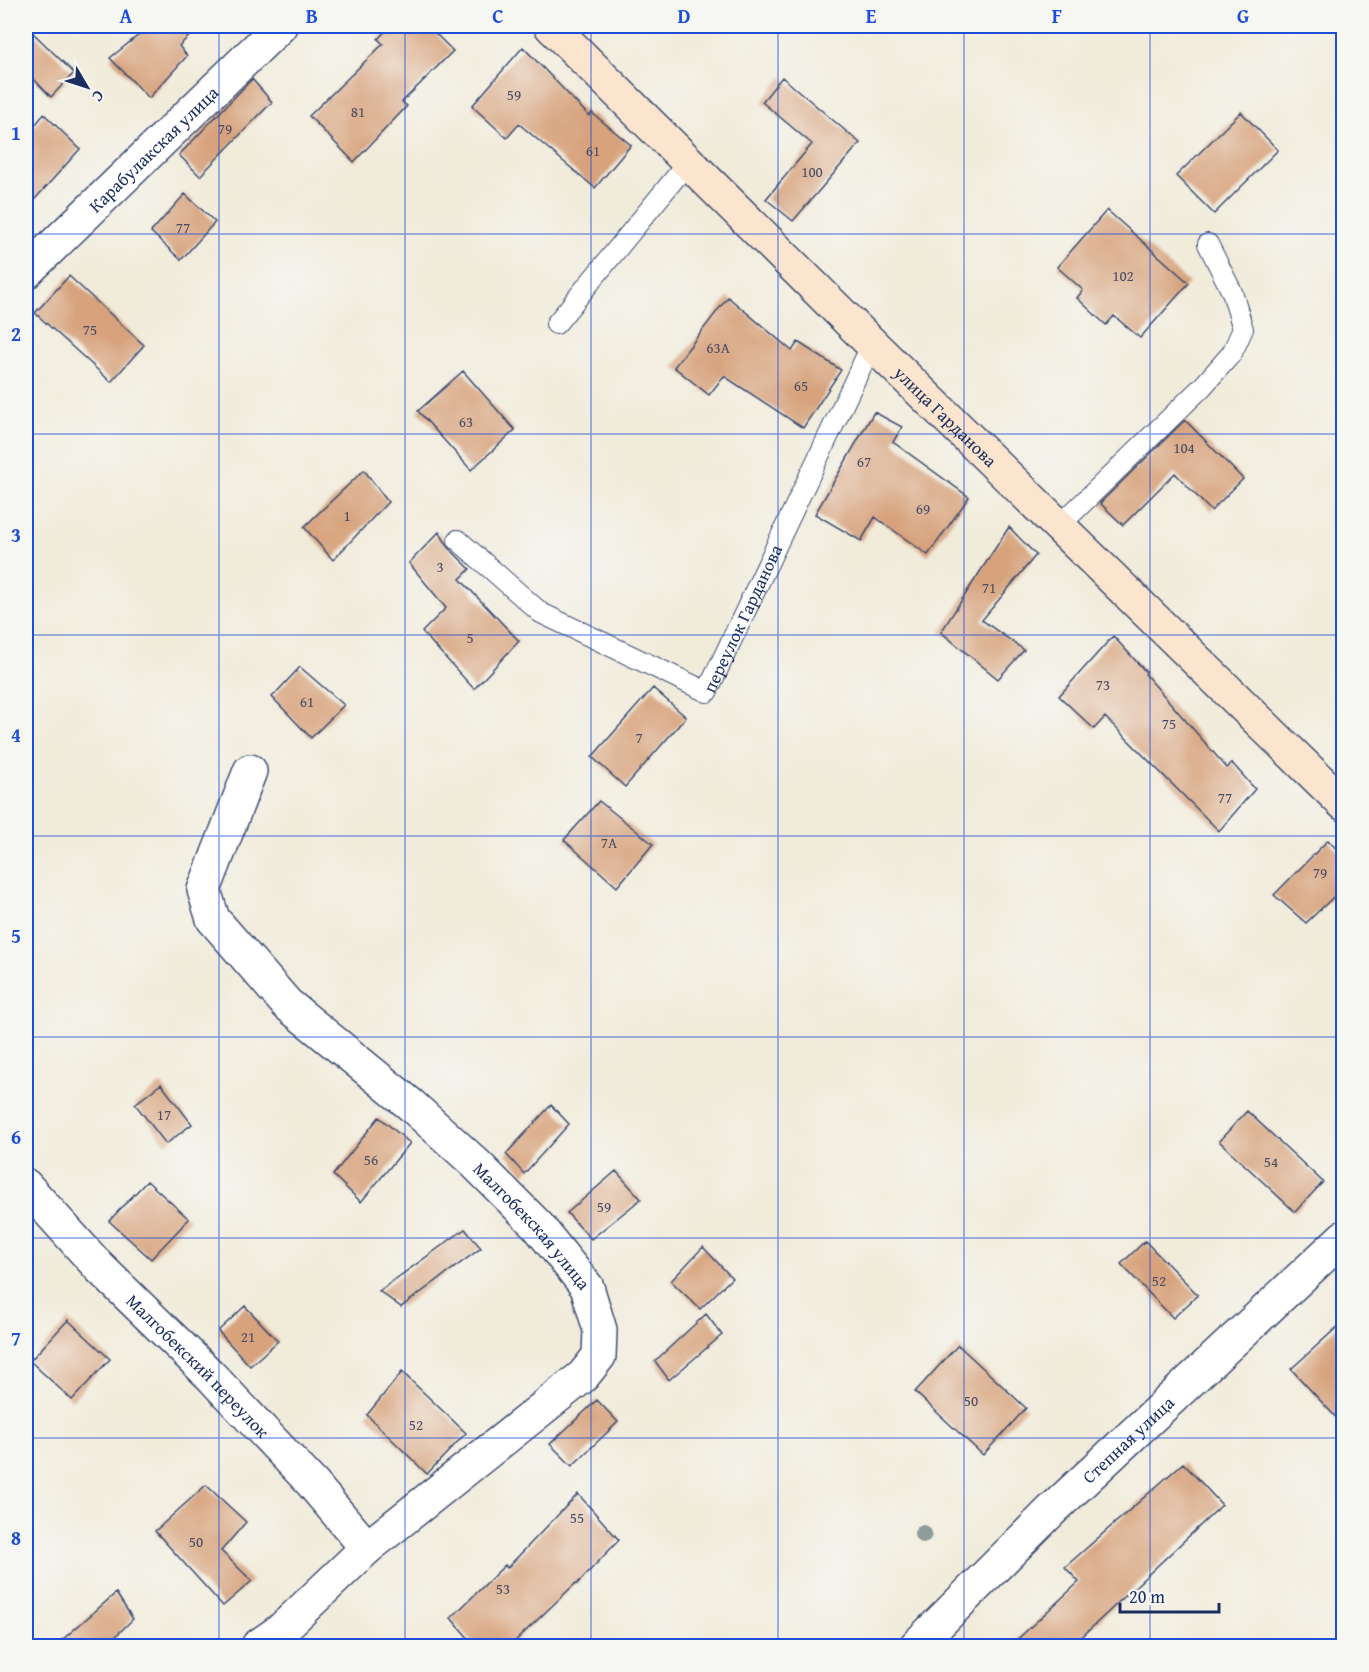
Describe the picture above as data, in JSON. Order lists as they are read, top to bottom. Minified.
{"streets":{"street":["Карабулакская улица","улица Гарданова","Малгобекская улица","Малгобекский переулок","Степная улица"],"lane":["переулок Гарданова"]},"crossings":[["улица Гарданова","переулок Гарданова"],["Малгобекская улица","Малгобекский переулок"]],"house_numbers":["59","81","79","61","100","77","102","75","63А","65","63","104","67","69","1","3","71","5","73","61","75","7","77","7А","79","17","56","54","59","52","21","50","52","55","50","53"],"scale_bar":"20 m","north":"bottom right","grid":{"columns":["A","B","C","D","E","F","G"],"rows":["1","2","3","4","5","6","7","8"]}}
